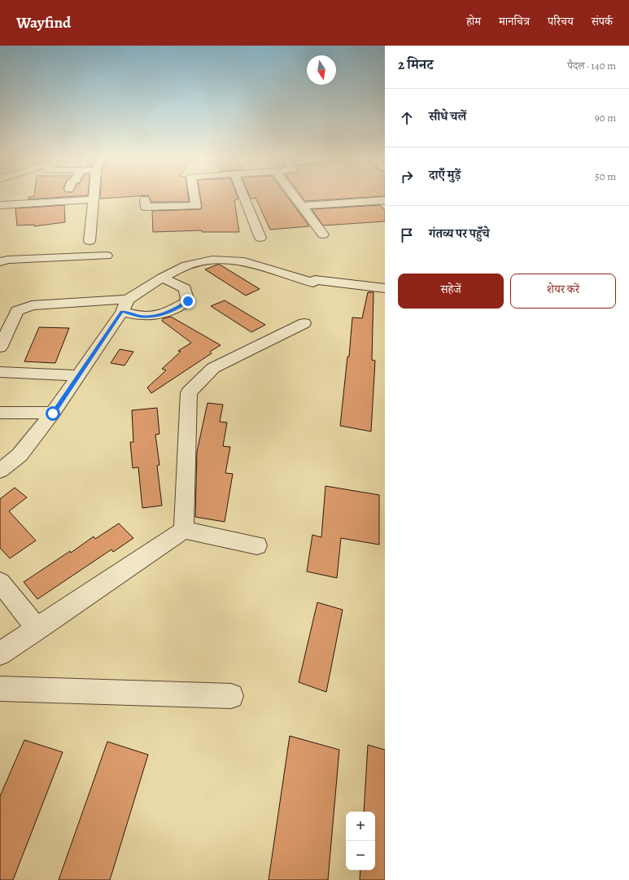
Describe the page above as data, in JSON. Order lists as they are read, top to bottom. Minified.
{"north":"bottom","page":{"header":"Wayfind","nav":["होम","मानचित्र","परिचय","संपर्क"],"heading":["2 मिनट","पैदल · 140 m"],"list":[["सीधे चलें","90 m"],["दाएँ मुड़ें","50 m"],"गंतव्य पर पहुँचे"],"buttons":["सहेजें","शेयर करें"],"map_buttons":["+","−"]}}
